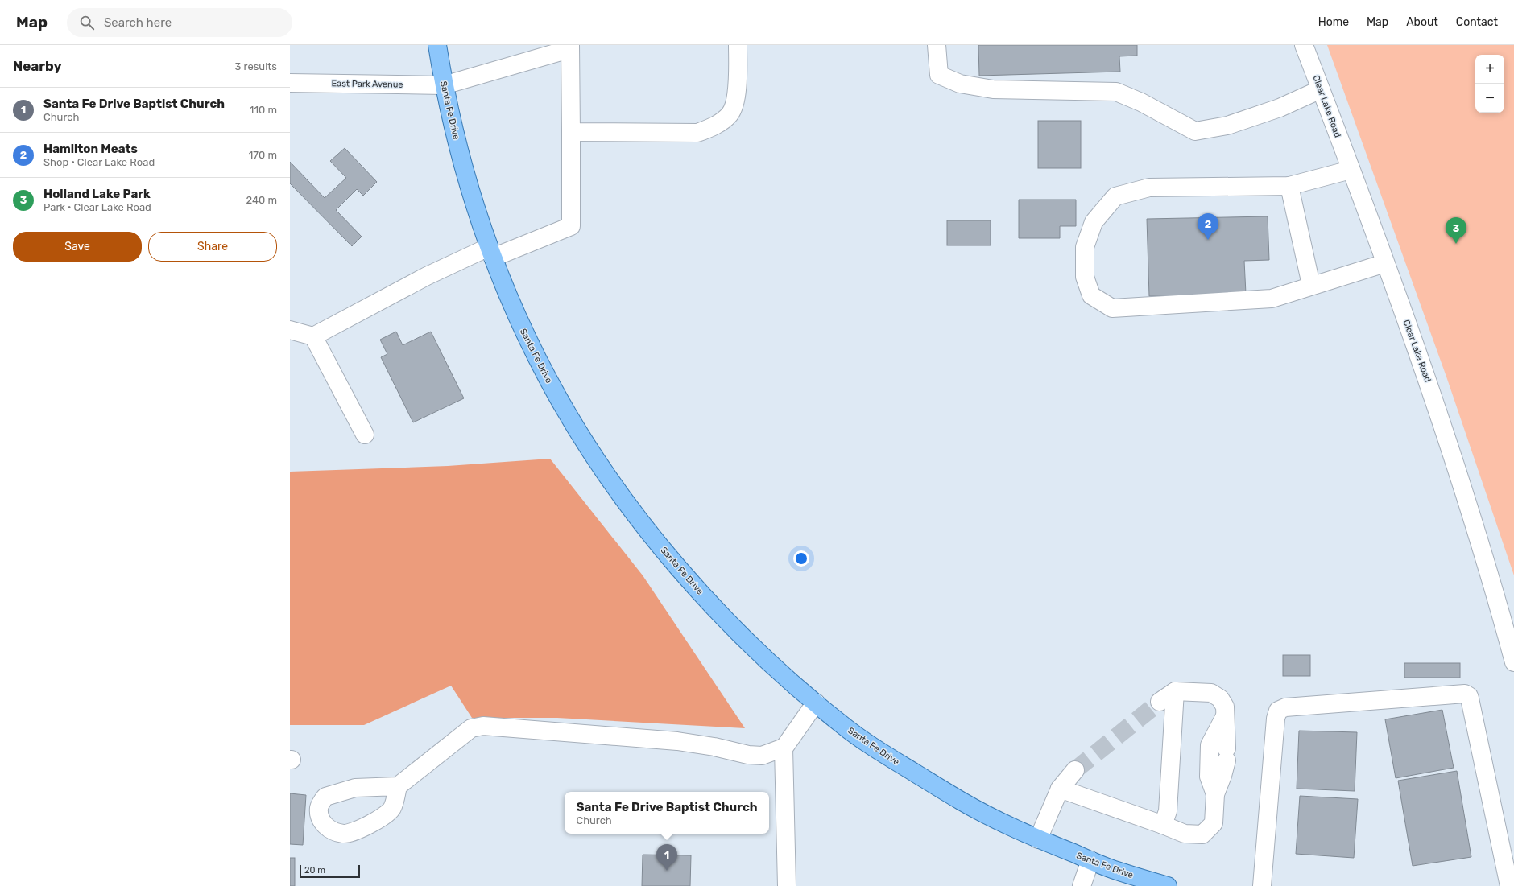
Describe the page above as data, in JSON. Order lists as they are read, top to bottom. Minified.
{"streets":{"main road":["Santa Fe Drive"],"street":["East Park Avenue","Clear Lake Road"]},"crossings":[["East Park Avenue","Santa Fe Drive"]],"scale_bar":"20 m","page":{"header":"Map","search":"Search here","nav":["Home","Map","About","Contact"],"heading":["Nearby","3 results"],"map_buttons":["+","−"],"list":[{"mark":"1","name":"Santa Fe Drive Baptist Church","note":"Church","value":"110 m"},{"mark":"2","name":"Hamilton Meats","note":"Shop · Clear Lake Road","value":"170 m"},{"mark":"3","name":"Holland Lake Park","note":"Park · Clear Lake Road","value":"240 m"}],"pins":["2","3","1"],"buttons":["Save","Share"],"popup":["Santa Fe Drive Baptist Church","Church"],"scale":"20 m"}}
